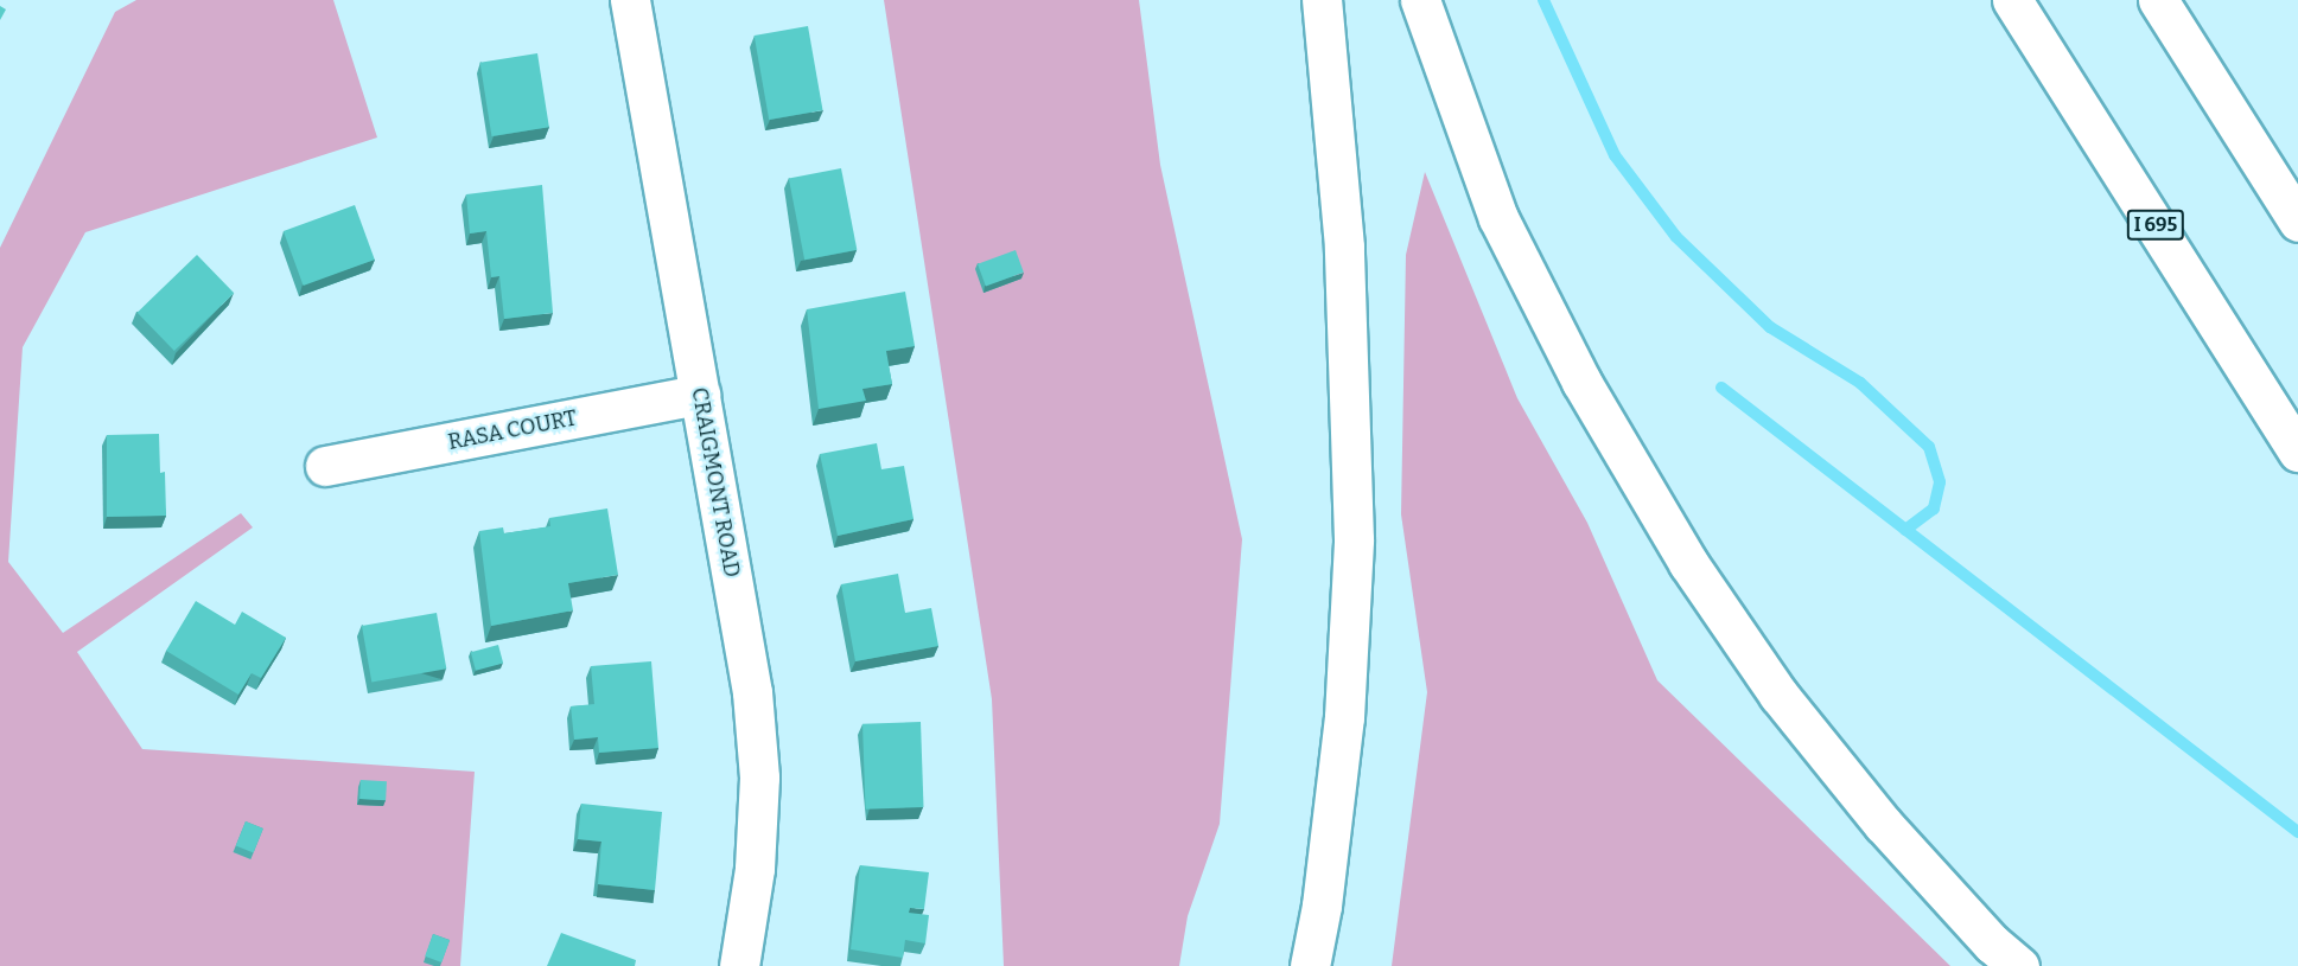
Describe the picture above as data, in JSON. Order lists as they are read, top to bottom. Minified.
{"streets":{"main road":["I 695","RASA COURT","CRAIGMONT ROAD"]},"crossings":[["RASA COURT","CRAIGMONT ROAD"]]}
